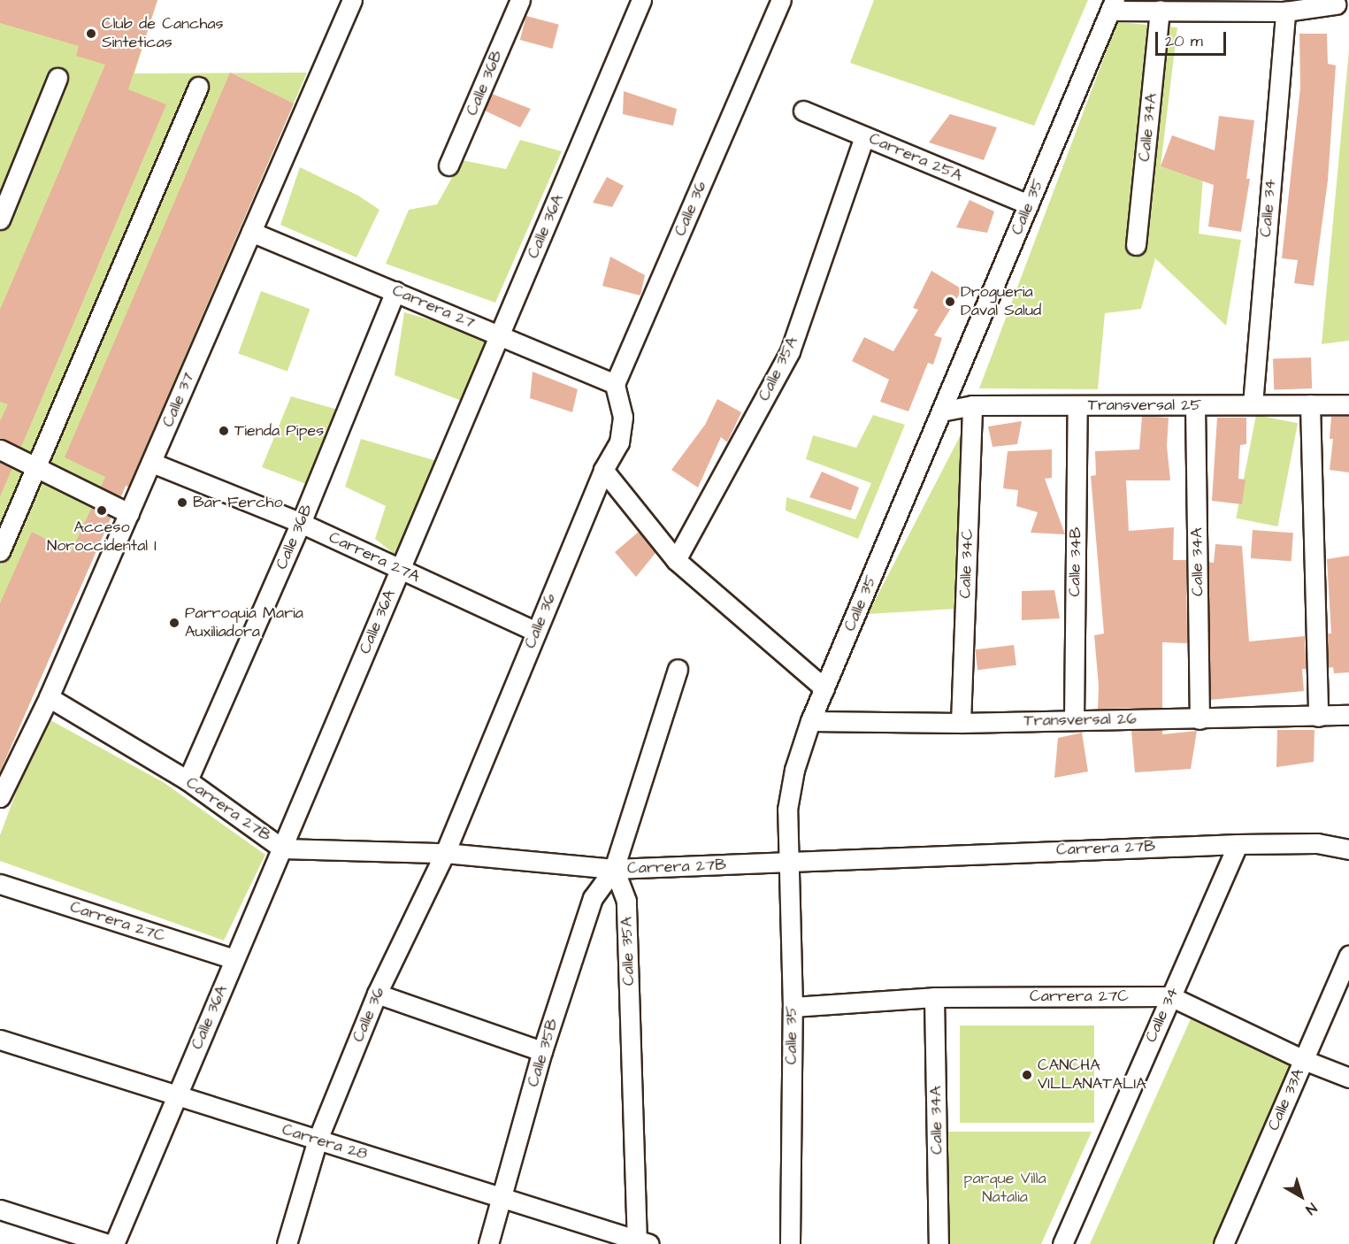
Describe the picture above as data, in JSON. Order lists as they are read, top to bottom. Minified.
{"streets":{"street":["Calle 36B","Calle 34A","Carrera 25A","Calle 35","Calle 34","Calle 36","Calle 36A","Carrera 27","Calle 35A","Calle 37","Transversal 25","Carrera 27A","Calle 34B","Calle 34C","Transversal 26","Carrera 27B","Carrera 27C","Calle 35B","Calle 33A","Carrera 28"]},"crossings":[["Calle 36B","Carrera 27"],["Calle 36B","Carrera 27A"],["Calle 36B","Carrera 27B"],["Calle 34A","Transversal 25"],["Calle 34A","Transversal 26"],["Calle 34A","Carrera 27C"],["Carrera 25A","Calle 35"],["Carrera 25A","Calle 35A"],["Calle 35","Transversal 25"],["Calle 35","Transversal 26"],["Calle 35","Carrera 27B"],["Calle 35","Carrera 27C"],["Calle 34","Transversal 25"],["Calle 34","Carrera 27B"],["Calle 34","Carrera 27C"],["Calle 36","Carrera 27"],["Calle 36","Carrera 27A"],["Calle 36","Carrera 27B"],["Calle 36","Carrera 28"],["Calle 36A","Carrera 27"],["Calle 36A","Carrera 27A"],["Calle 36A","Carrera 27B"],["Calle 36A","Carrera 27C"],["Calle 36A","Carrera 28"],["Carrera 27","Calle 37"],["Calle 35A","Carrera 27B"],["Calle 35A","Calle 35B"],["Calle 35A","Carrera 28"],["Calle 37","Carrera 27A"],["Calle 37","Carrera 27B"],["Transversal 25","Calle 34B"],["Transversal 25","Calle 34C"],["Calle 34B","Transversal 26"],["Calle 34C","Transversal 26"],["Carrera 27B","Calle 35B"],["Carrera 27C","Calle 33A"],["Calle 35B","Carrera 28"]],"parks":["parque Villa Natalia"],"places":["Club de Canchas Sinteticas","Drogueria Daval Salud","Tienda Pipes","Bar Fercho","Acceso Noroccidental I","Parroquia Maria Auxiliadora","CANCHA VILLANATALIA"],"scale_bar":"20 m","north":"bottom right"}
